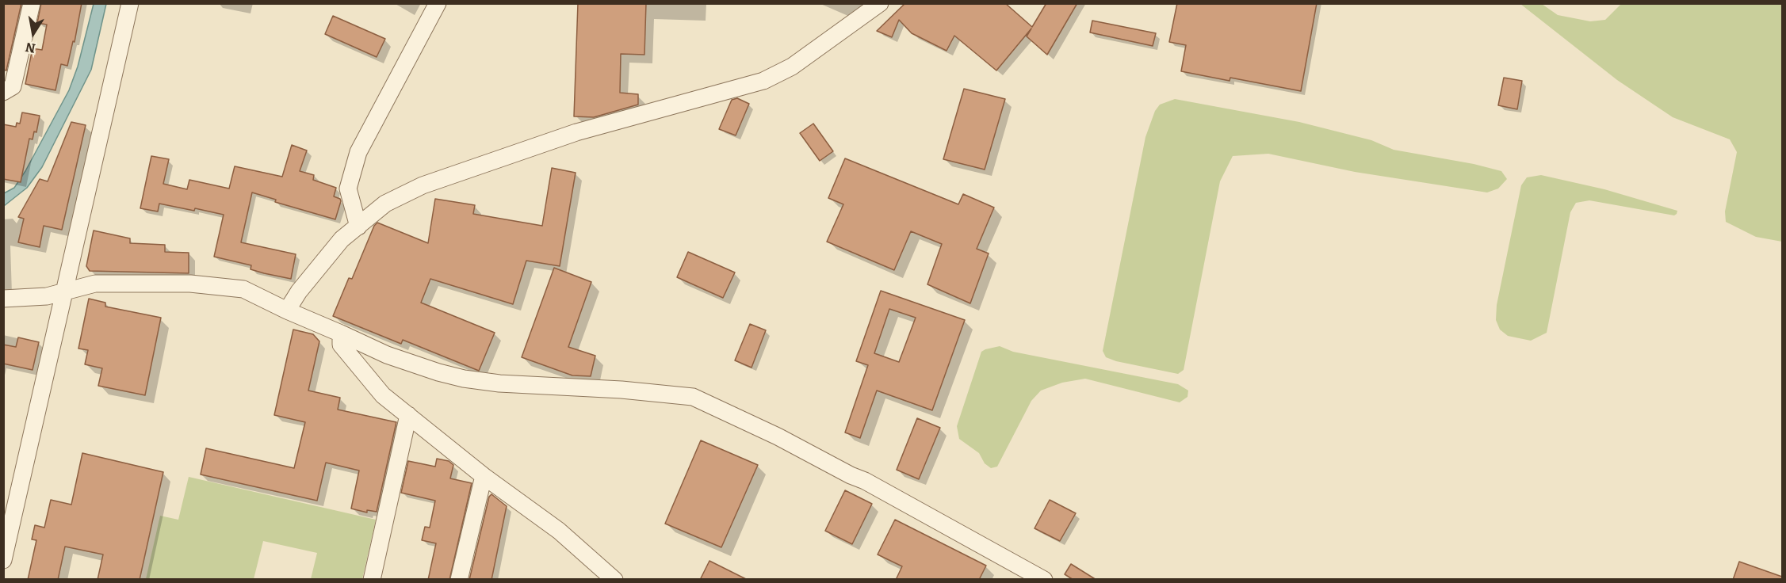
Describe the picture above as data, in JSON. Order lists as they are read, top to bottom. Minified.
{"north":"bottom"}
